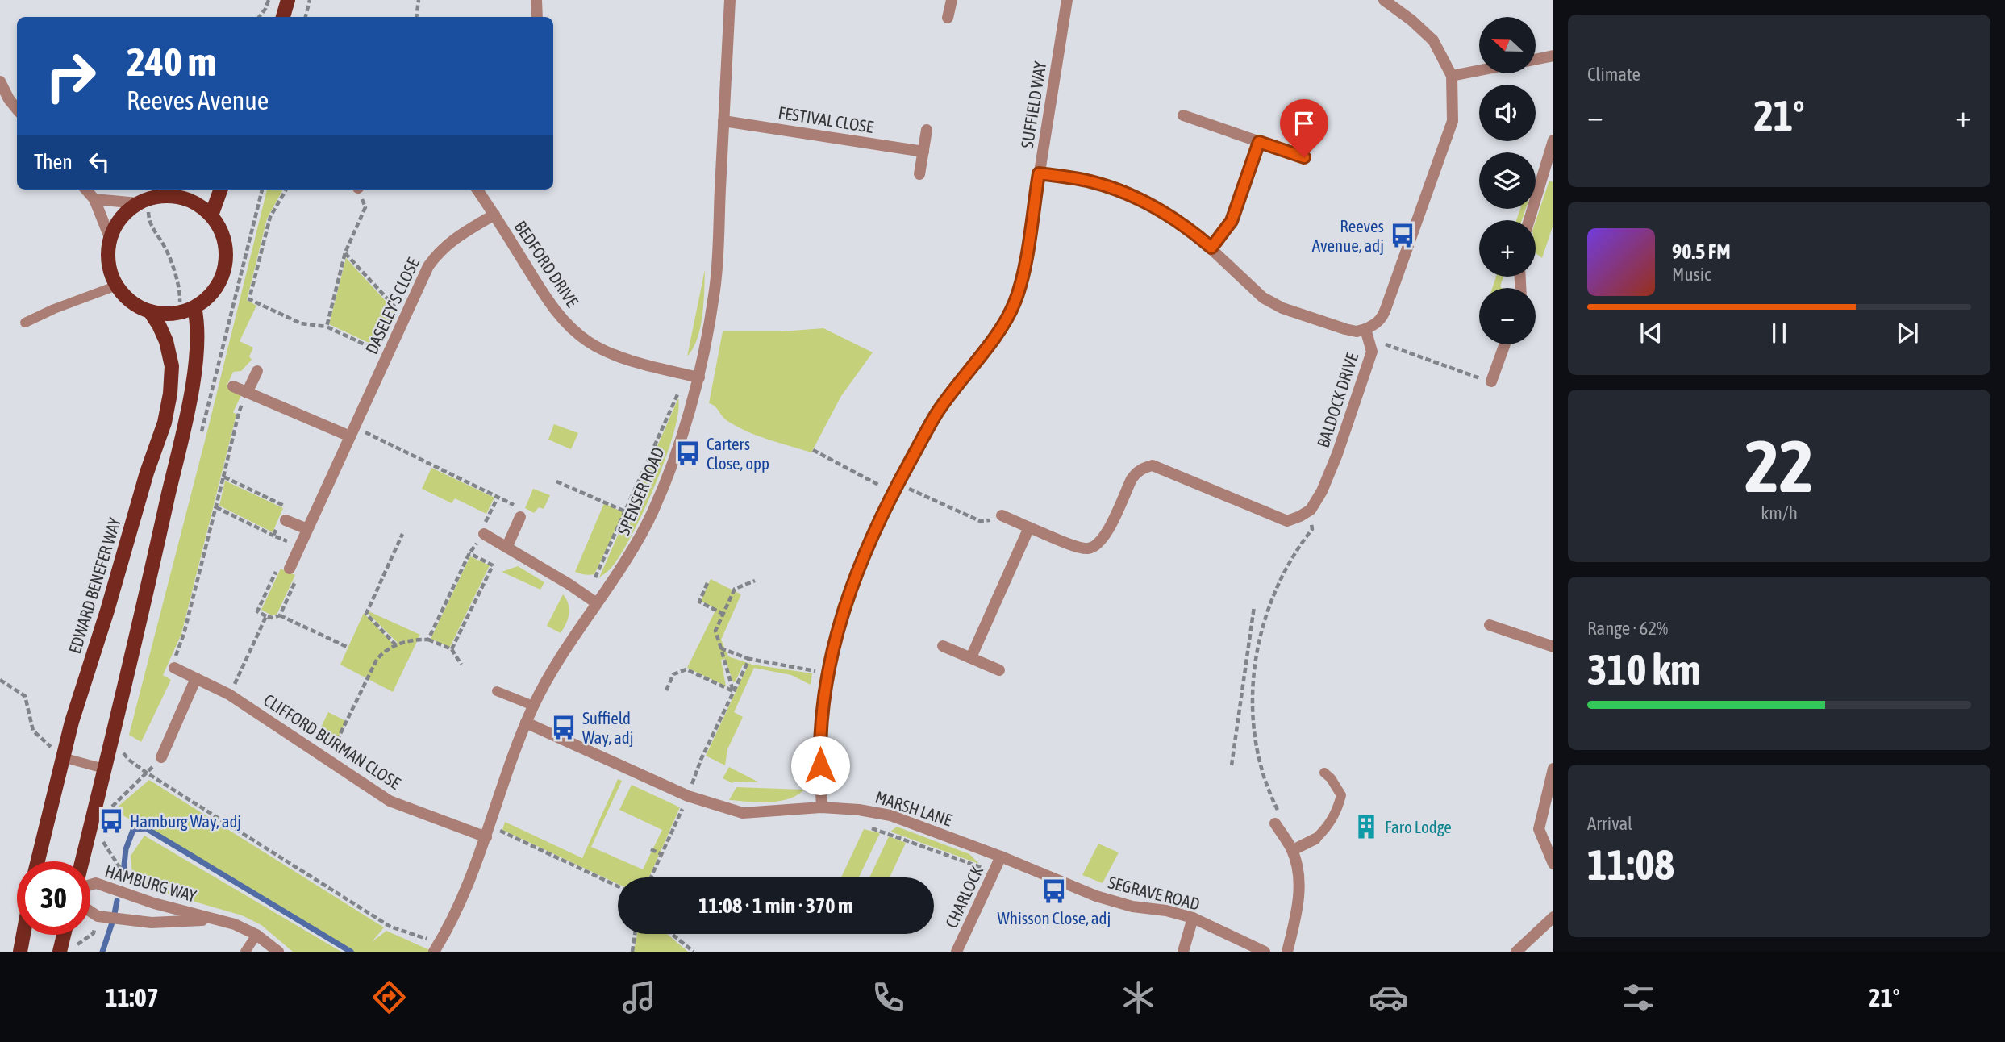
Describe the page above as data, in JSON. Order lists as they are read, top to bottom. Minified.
{"streets":{"main road":["EDWARD BENEFER WAY"],"street":["SUFFIELD WAY","FESTIVAL CLOSE","BEDFORD DRIVE","DASELEY'S CLOSE","BALDOCK DRIVE","SPENSER ROAD","CLIFFORD BURMAN CLOSE","MARSH LANE","HAMBURG WAY","SEGRAVE ROAD","CHARLOCK"]},"crossings":[["SUFFIELD WAY","MARSH LANE"],["FESTIVAL CLOSE","SPENSER ROAD"],["BEDFORD DRIVE","DASELEY'S CLOSE"],["BEDFORD DRIVE","SPENSER ROAD"],["SPENSER ROAD","CLIFFORD BURMAN CLOSE"],["SPENSER ROAD","MARSH LANE"],["MARSH LANE","SEGRAVE ROAD"],["MARSH LANE","CHARLOCK"]],"places":{"bus stop":["Reeves Avenue, adj","Carters Close, opp","Suffield Way, adj","Hamburg Way, adj","Whisson Close, adj"],"building":["Faro Lodge"]},"north":"left","page":{"tile":["Climate",["22","km/h"],["Range · 62%","310 km"],["Arrival","11:08"]],"map_buttons":["+","−"],"turn":["240 m","Reeves Avenue"],"heat":["−","21°","+"],"then":"Then","song":["90.5 FM","Music"],"limit":"30","trip":"11:08 · 1 min · 370 m","tabs":["11:07","21°"]}}
